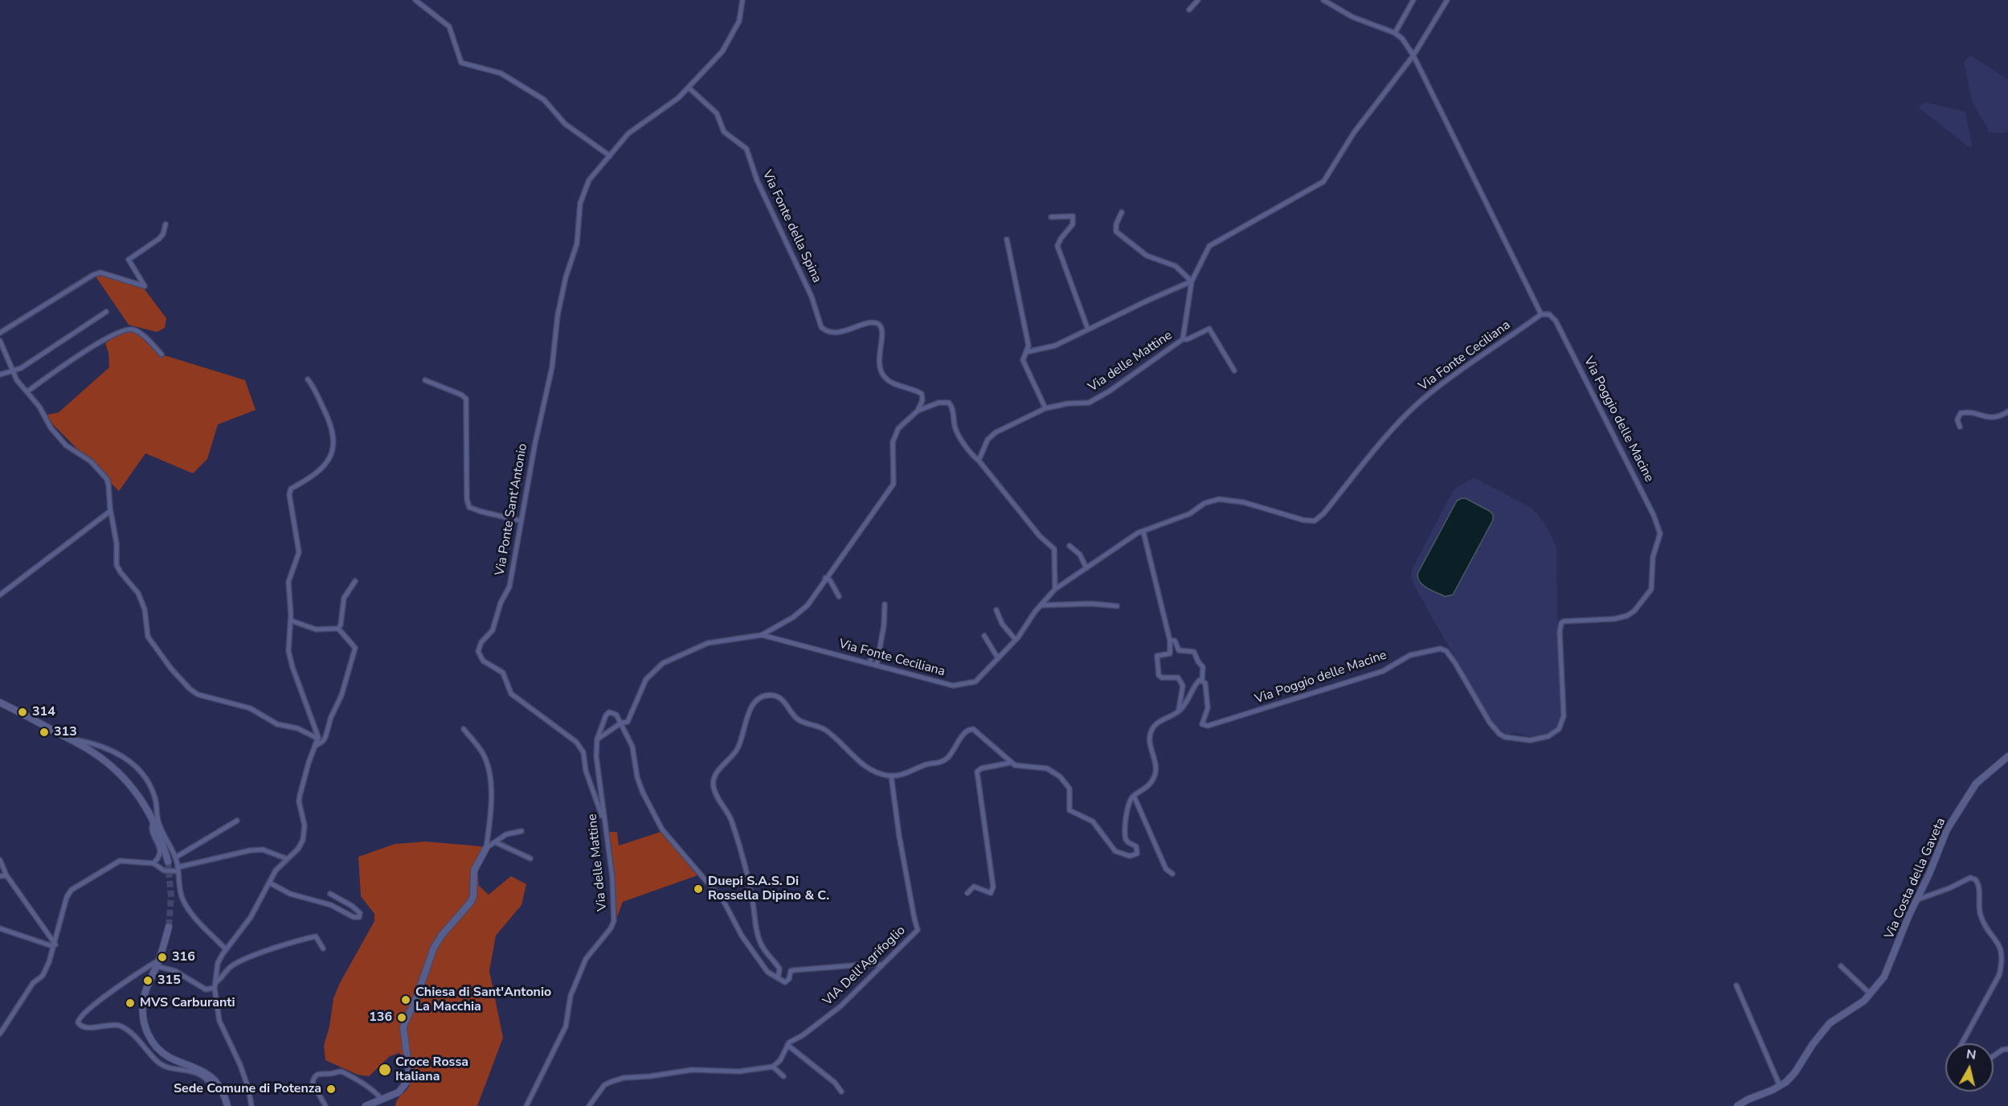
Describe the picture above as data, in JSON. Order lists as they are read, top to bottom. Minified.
{"streets":{"street":["Via Fonte della Spina","Via Fonte Ceciliana","Via delle Mattine","Via Poggio delle Macine","Via Ponte Sant'Antonio","Via Costa della Gaveta","VIA Dell'Agrifoglio"]},"crossings":[["Via Fonte della Spina","Via Ponte Sant'Antonio"],["Via Fonte Ceciliana","Via Poggio delle Macine"],["Via delle Mattine","Via Ponte Sant'Antonio"]],"places":["314","313","Duepi S.A.S. Di Rossella Dipino & C.","316","315","Chiesa di Sant'Antonio La Macchia","MVS Carburanti","136","Croce Rossa Italiana","Sede Comune di Potenza"],"north":"top"}
